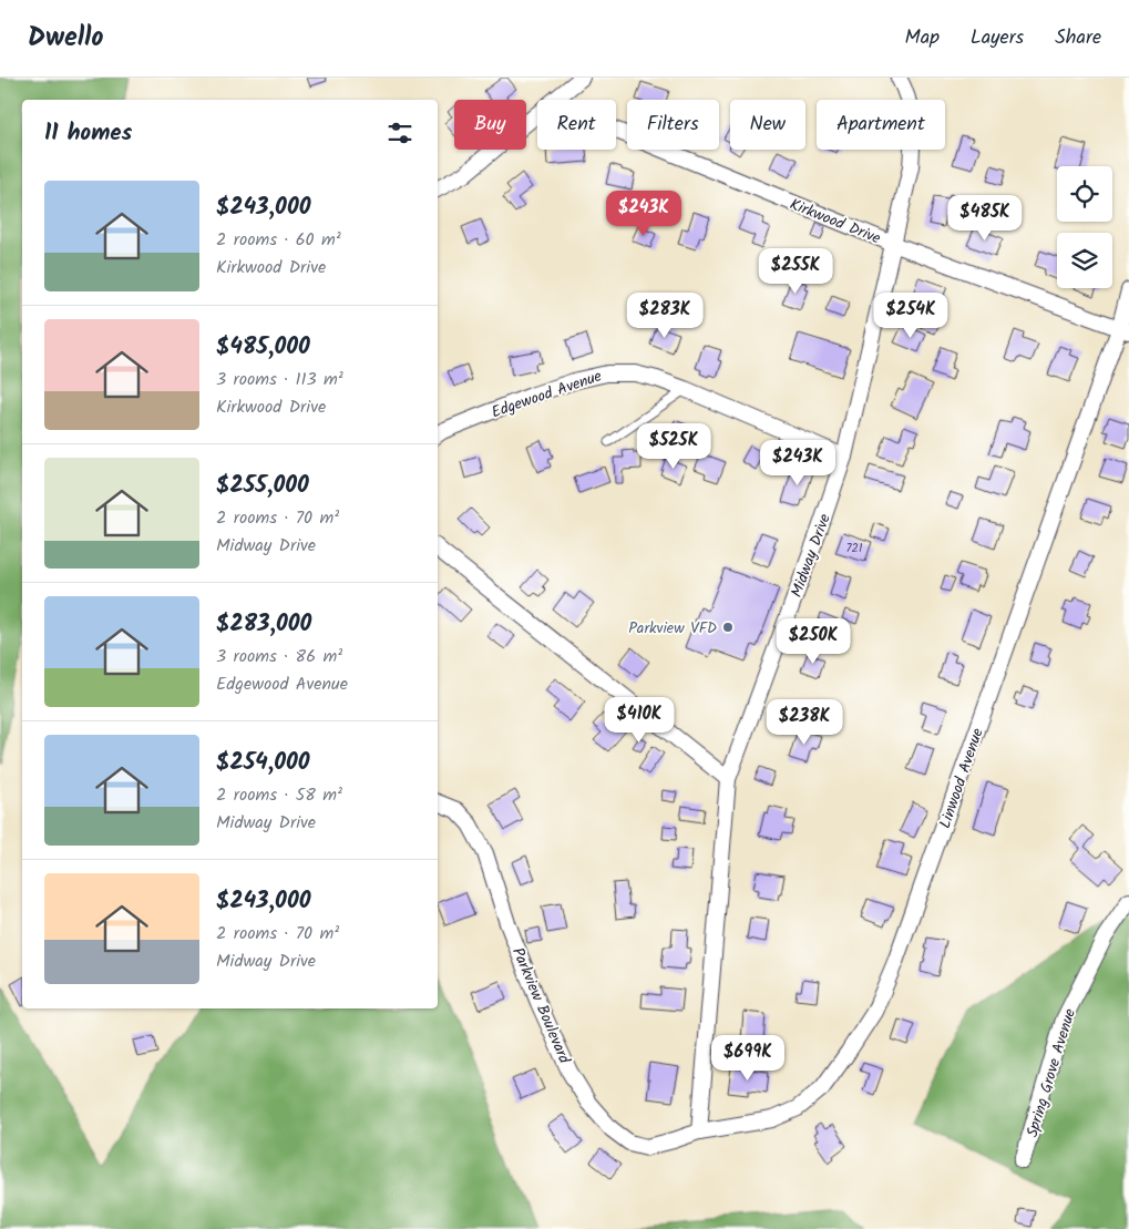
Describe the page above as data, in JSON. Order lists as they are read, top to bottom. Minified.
{"streets":{"street":["Kirkwood Drive","Edgewood Avenue","Midway Drive","Linwood Avenue","Parkview Boulevard","Spring Grove Avenue"]},"crossings":[["Kirkwood Drive","Midway Drive"],["Kirkwood Drive","Linwood Avenue"],["Edgewood Avenue","Midway Drive"],["Midway Drive","Linwood Avenue"],["Midway Drive","Parkview Boulevard"],["Linwood Avenue","Parkview Boulevard"]],"places":["Parkview VFD"],"house_numbers":["721"],"page":{"header":"Dwello","nav":["Map","Layers","Share"],"chip":["Buy","Rent","Filters","New","Apartment"],"heading":"11 homes","list":[{"name":"$243,000","note":"2 rooms · 60 m² · Kirkwood Drive"},{"name":"$485,000","note":"3 rooms · 113 m² · Kirkwood Drive"},{"name":"$255,000","note":"2 rooms · 70 m² · Midway Drive"},{"name":"$283,000","note":"3 rooms · 86 m² · Edgewood Avenue"},{"name":"$254,000","note":"2 rooms · 58 m² · Midway Drive"},{"name":"$243,000","note":"2 rooms · 70 m² · Midway Drive"}],"price":["$243K","$485K","$255K","$283K","$254K","$525K","$243K","$250K","$410K","$238K","$699K"]}}
